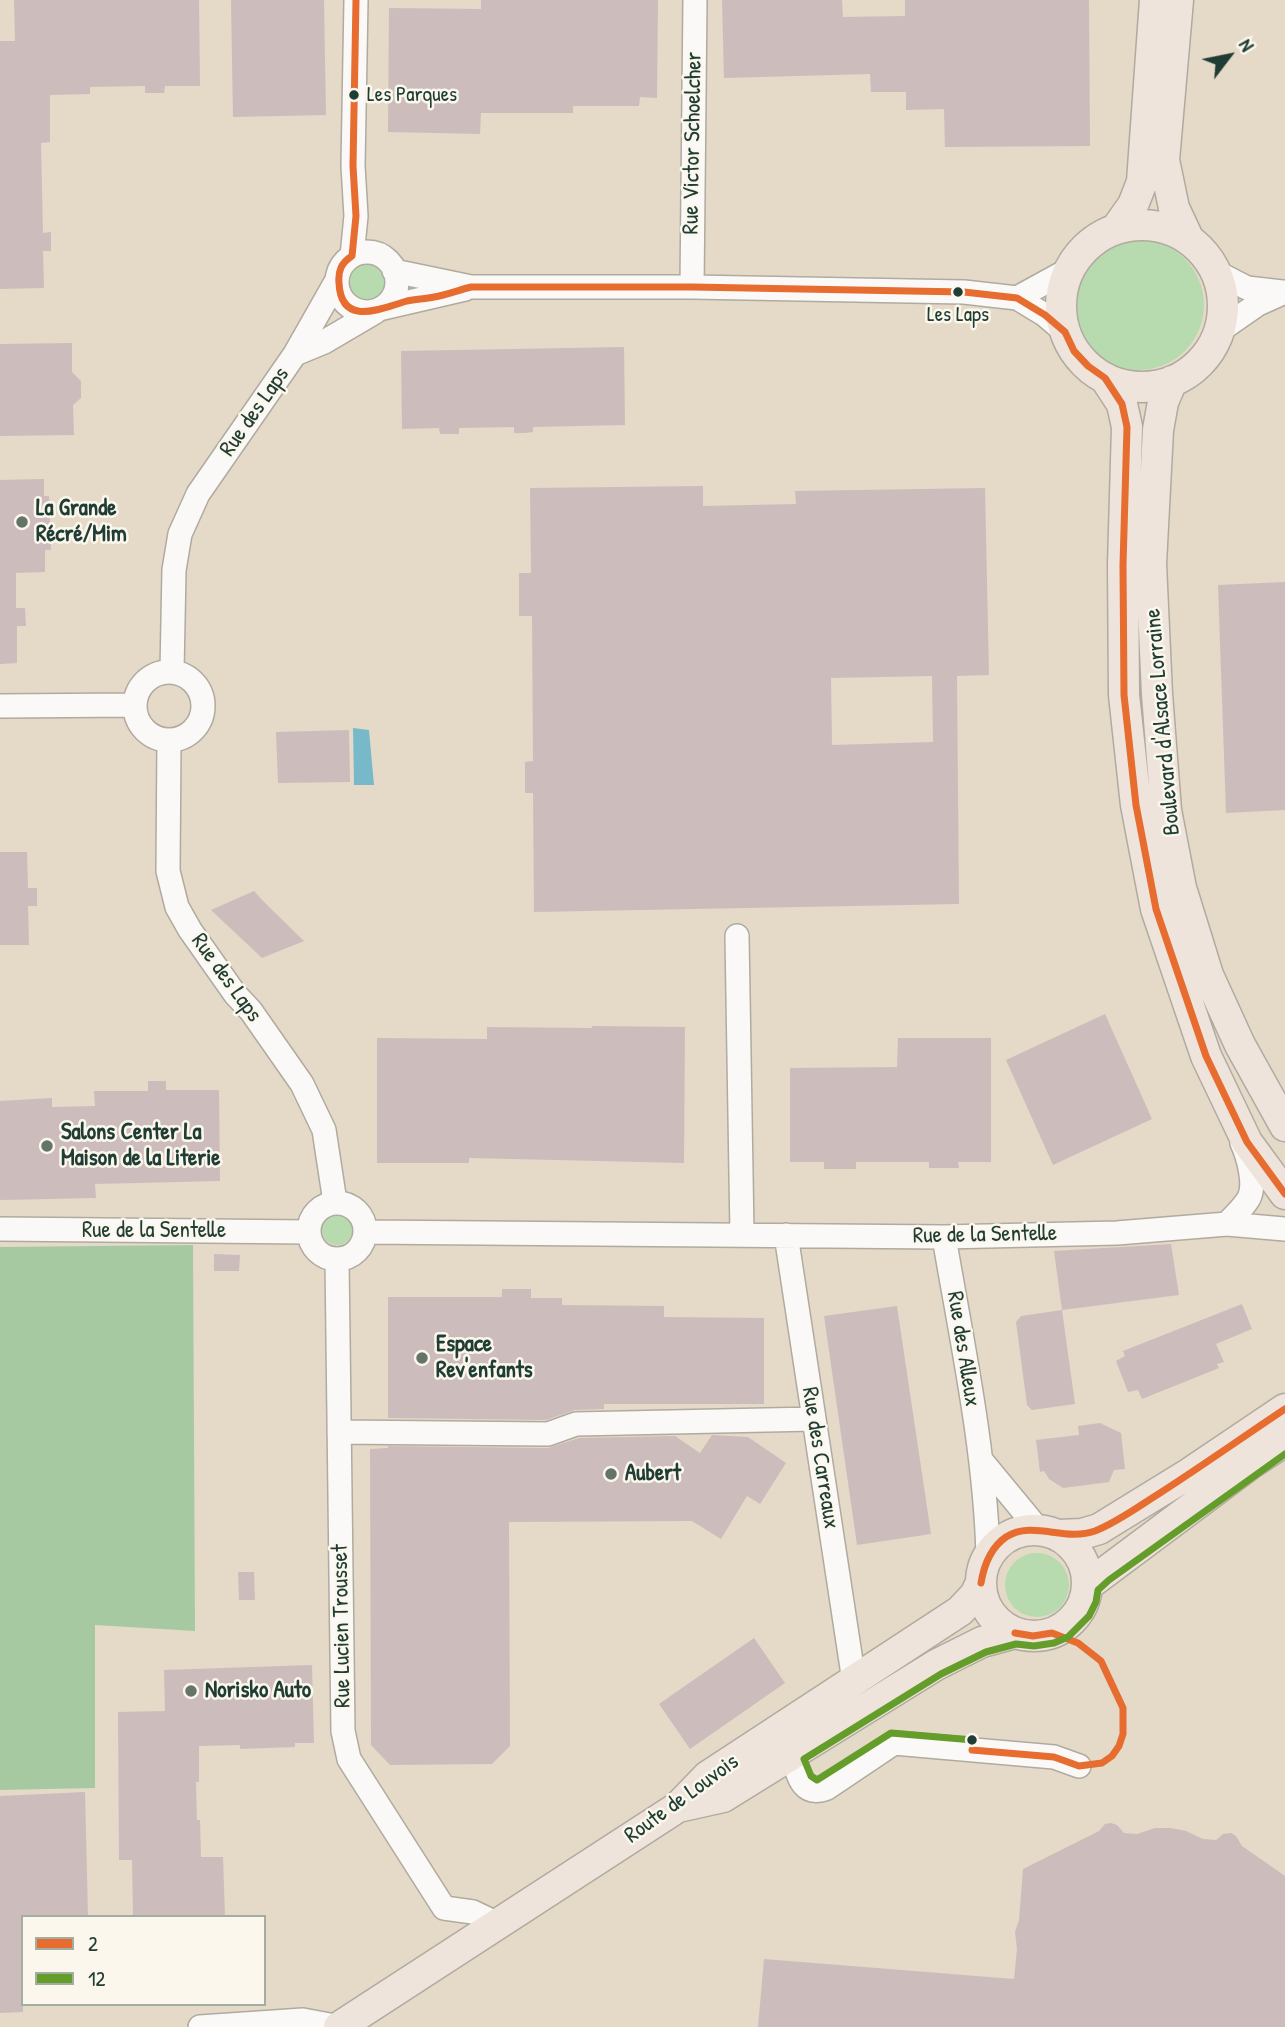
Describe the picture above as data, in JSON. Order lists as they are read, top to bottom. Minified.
{"streets":{"main road":["Boulevard d'Alsace Lorraine","Route de Louvois"],"street":["Rue Victor Schoelcher","Rue des Laps","Rue de la Sentelle","Rue des Alleux","Rue des Carreaux","Rue Lucien Trousset"]},"crossings":[["Rue Victor Schoelcher","Rue des Laps"],["Rue des Laps","Boulevard d'Alsace Lorraine"],["Rue des Laps","Rue de la Sentelle"],["Rue des Laps","Rue Lucien Trousset"],["Rue de la Sentelle","Rue des Alleux"],["Rue de la Sentelle","Rue des Carreaux"],["Rue de la Sentelle","Rue Lucien Trousset"],["Rue des Alleux","Route de Louvois"],["Rue des Carreaux","Route de Louvois"],["Rue Lucien Trousset","Route de Louvois"]],"places":["Les Parques","Les Laps","La Grande Récré/Mim","Salons Center La Maison de la Literie","Espace Rev'enfants","Aubert","Norisko Auto"],"lines":["transit line 2","transit line 12"],"legend":["2","12"],"north":"top right"}
